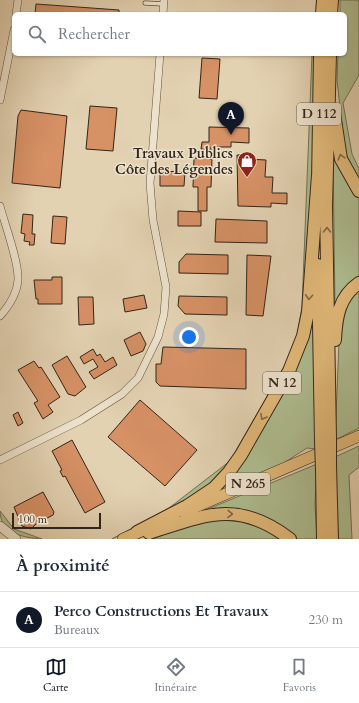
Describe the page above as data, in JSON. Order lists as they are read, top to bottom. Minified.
{"streets":{"highway":["D 112","N 12"],"main road":["N 265"]},"crossings":[["D 112","N 12"],["N 12","N 265"]],"places":{"shop":["Travaux Publics Côte des Légendes"]},"scale_bar":"100 m","page":{"search":"Rechercher","pins":"A","scale":"100 m","heading":"À proximité","list":[{"mark":"A","name":"Perco Constructions Et Travaux","note":"Bureaux","value":"230 m"}],"nav":["Carte","Itinéraire","Favoris"]}}
